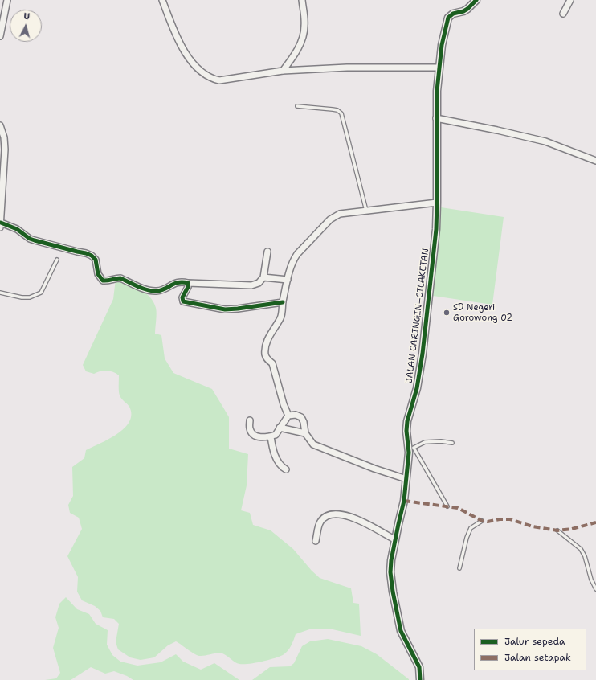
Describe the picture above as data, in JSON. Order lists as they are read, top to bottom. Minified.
{"streets":{"street":["JALAN CARINGIN–CILAKETAN"]},"places":["SD Negeri Gorowong 02"],"legend":["Jalur sepeda","Jalan setapak"],"north":"top"}
